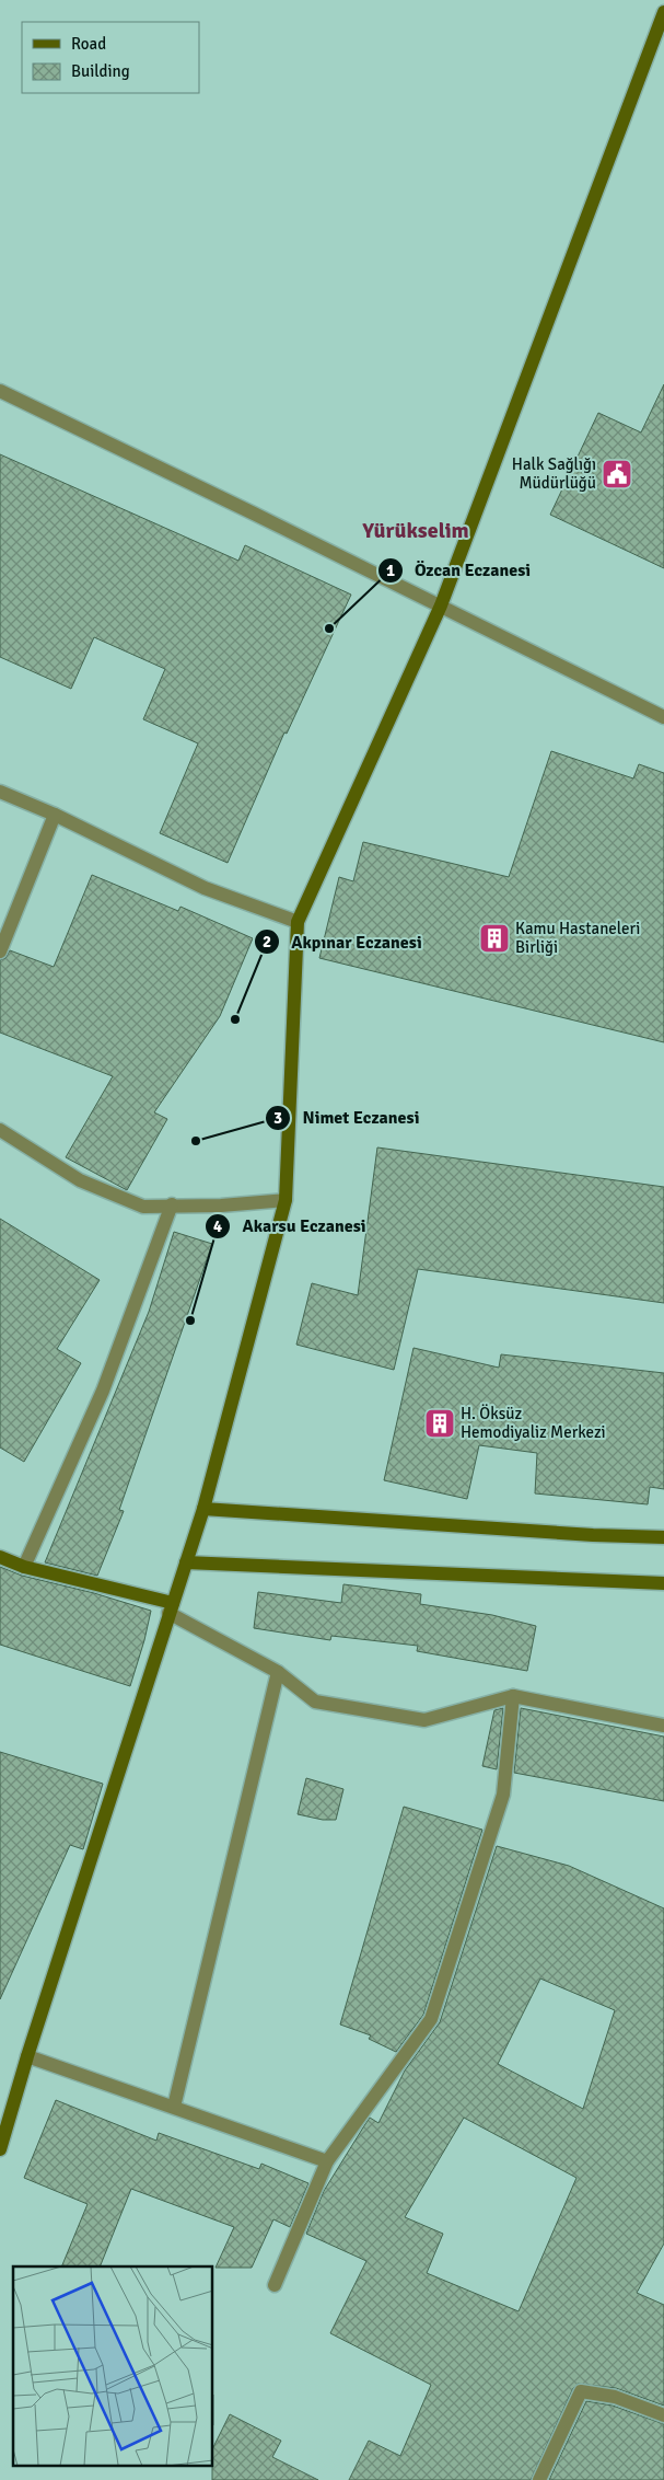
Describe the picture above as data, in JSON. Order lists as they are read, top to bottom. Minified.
{"districts":["Yürükselim"],"places":{"public building":["Halk Sağlığı Müdürlüğü"],"other":["Özcan Eczanesi","Akpınar Eczanesi","Nimet Eczanesi","Akarsu Eczanesi"],"building":["Kamu Hastaneleri Birliği","H. Öksüz Hemodiyaliz Merkezi"]},"legend":["Road","Building"]}
